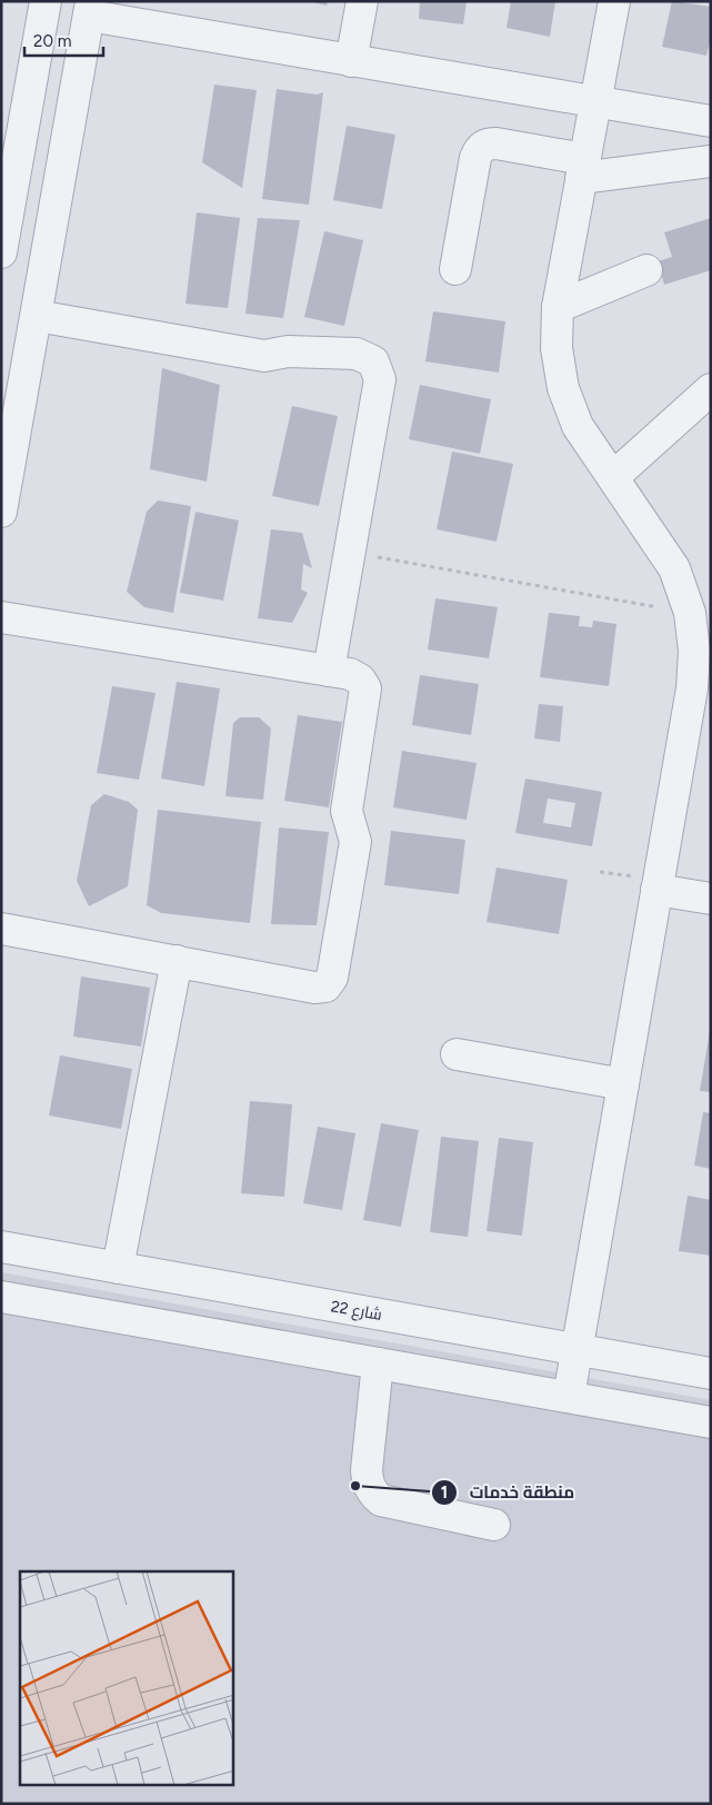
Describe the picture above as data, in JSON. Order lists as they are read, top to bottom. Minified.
{"streets":{"street":["شارع 22"]},"places":["منطقة خدمات"],"scale_bar":"20 m"}
